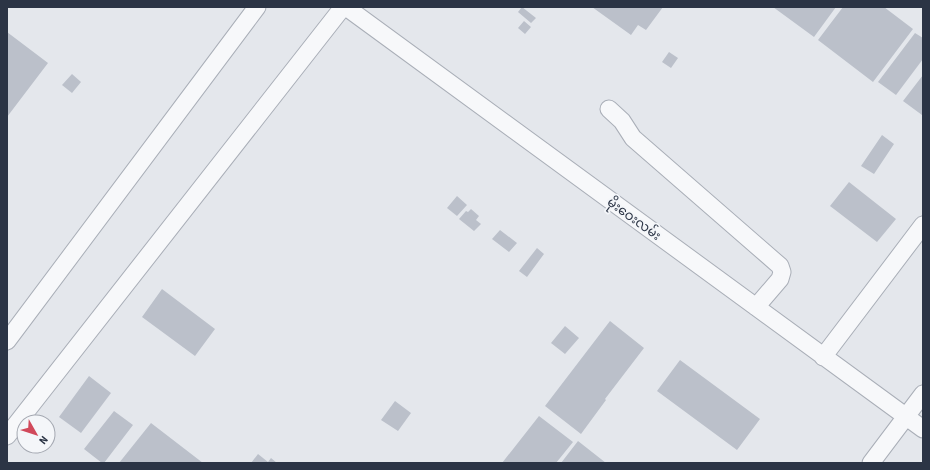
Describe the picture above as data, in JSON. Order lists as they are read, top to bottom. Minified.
{"streets":{"street":["မိုးဝေးလမ်း"]},"north":"bottom right"}
